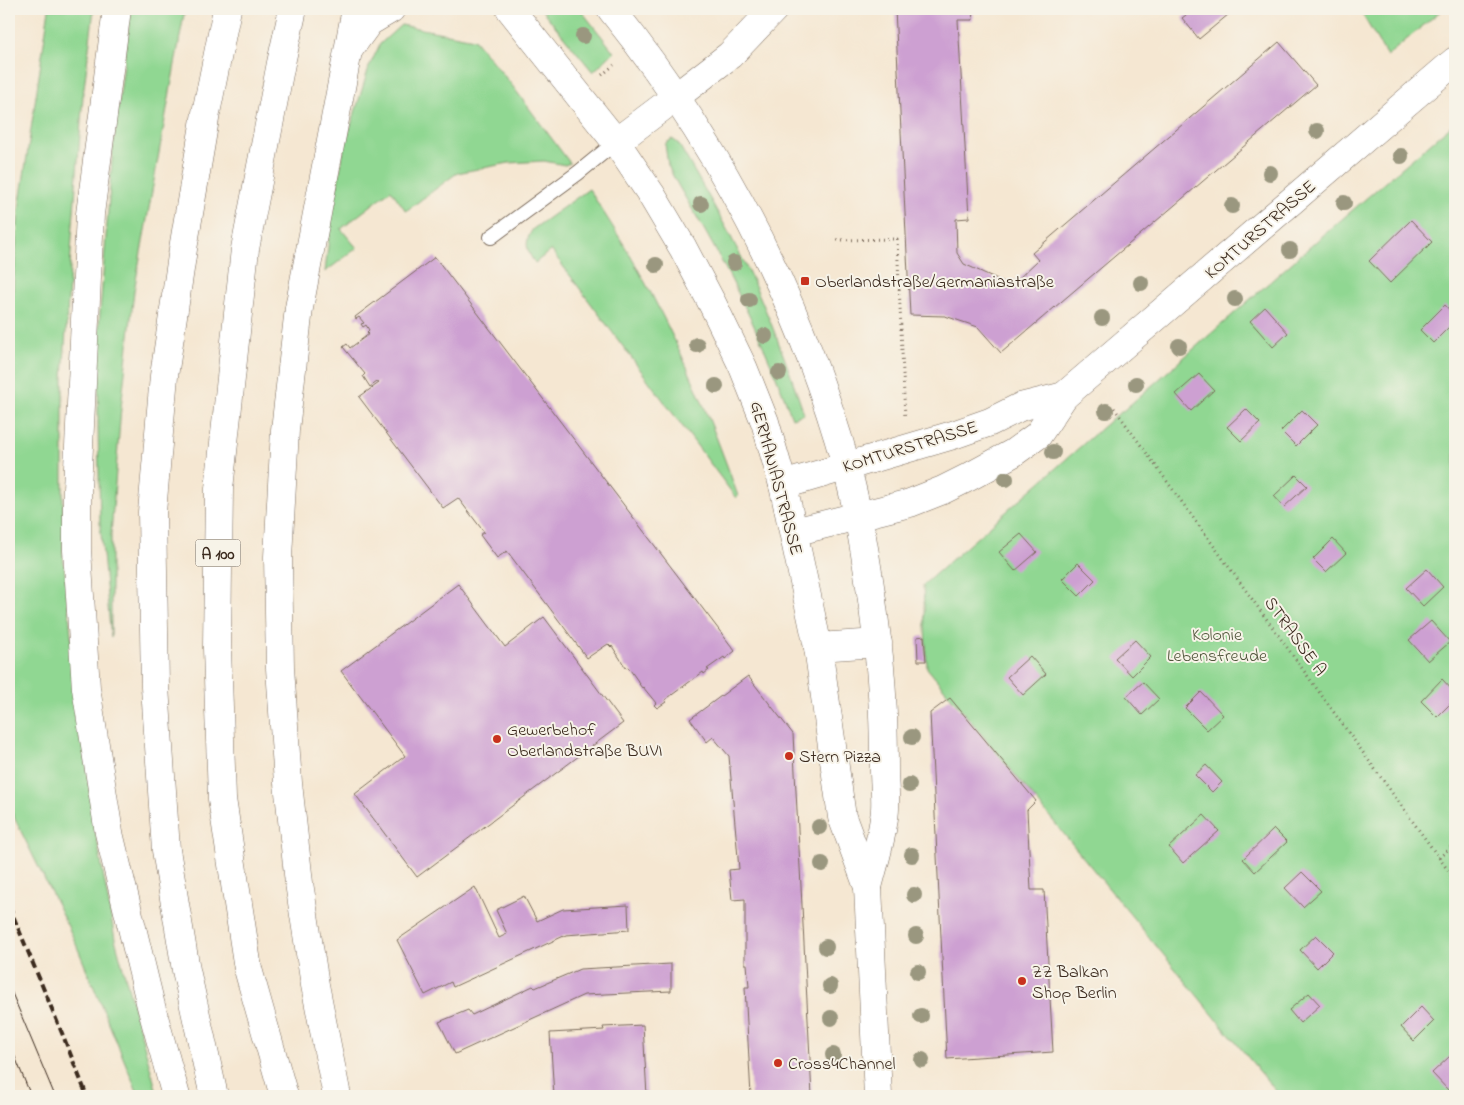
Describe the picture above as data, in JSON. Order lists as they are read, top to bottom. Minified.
{"streets":{"main road":["KOMTURSTRASSE","GERMANIASTRASSE","A 100"],"path":["STRASSE A"]},"crossings":[["KOMTURSTRASSE","GERMANIASTRASSE"]],"parks":["Kolonie Lebensfreude"],"places":{"transit":["Oberlandstraße/Germaniastraße"],"other":["Gewerbehof Oberlandstraße BUVI","Stern Pizza","ZZ Balkan Shop Berlin","Cross4Channel"]}}
